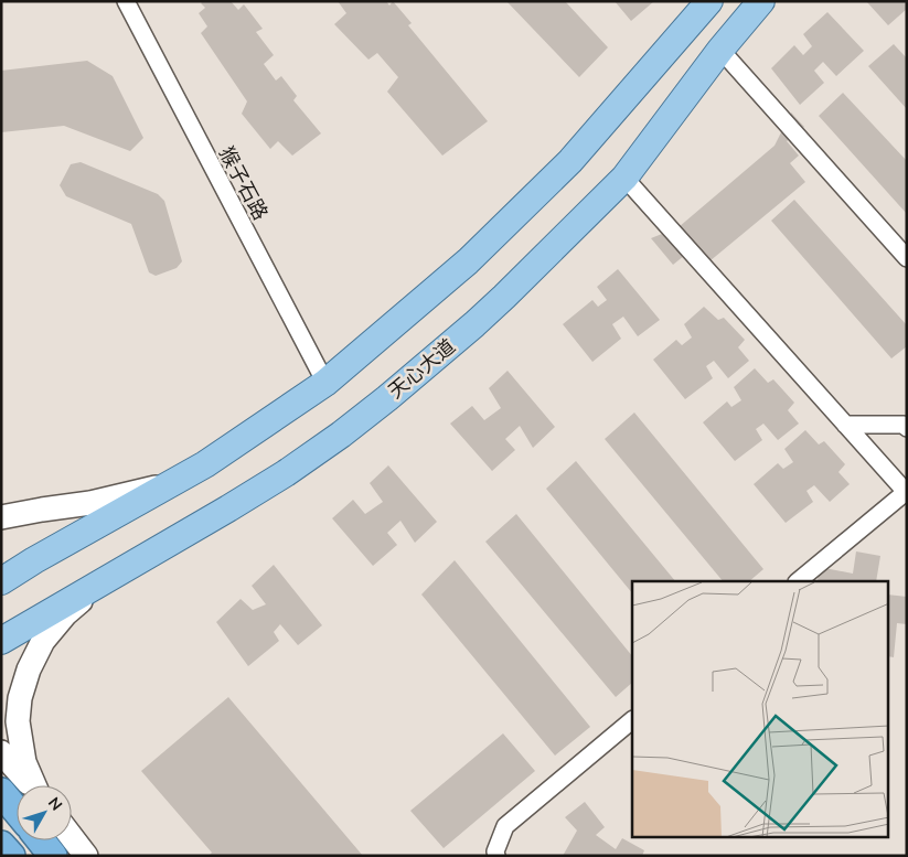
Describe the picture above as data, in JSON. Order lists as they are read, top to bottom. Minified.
{"streets":{"main road":["天心大道"],"street":["猴子石路"]},"north":"top right"}
